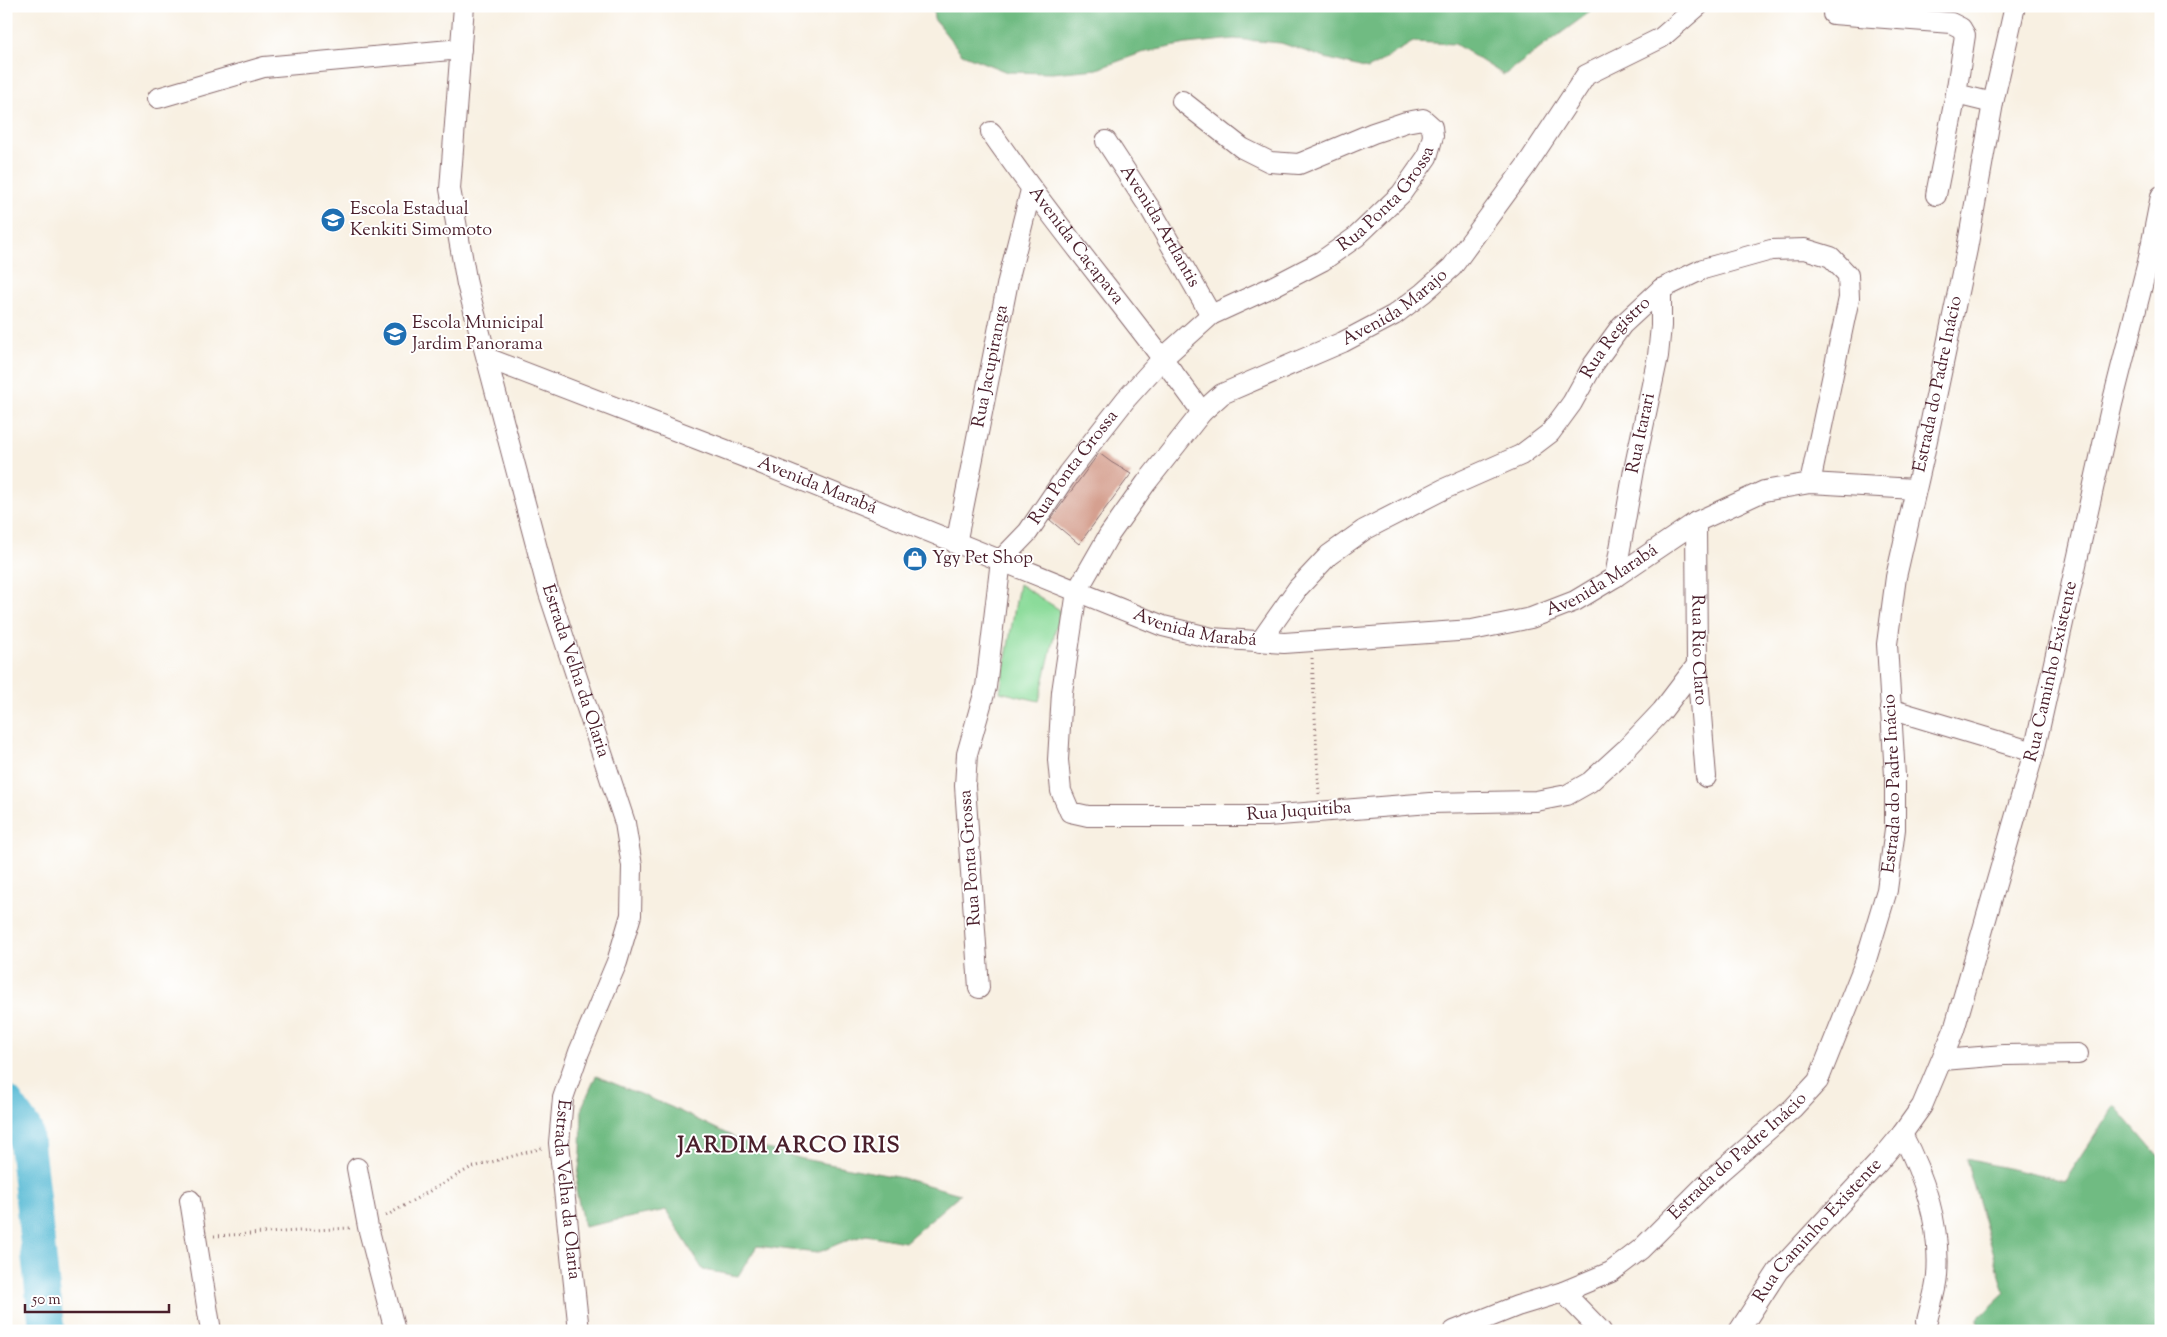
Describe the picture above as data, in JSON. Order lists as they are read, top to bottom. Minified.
{"streets":{"street":["Rua Ponta Grossa","Avenida Artlantis","Avenida Caçapava","Avenida Marajo","Rua Registro","Rua Jacupiranga","Estrada do Padre Inácio","Rua Itarari","Avenida Marabá","Rua Rio Claro","Estrada Velha da Olaria","Rua Caminho Existente","Rua Juquitiba"]},"crossings":[["Rua Ponta Grossa","Avenida Artlantis"],["Rua Ponta Grossa","Avenida Caçapava"],["Rua Ponta Grossa","Avenida Marabá"],["Avenida Caçapava","Avenida Marajo"],["Avenida Caçapava","Rua Jacupiranga"],["Avenida Marajo","Avenida Marabá"],["Avenida Marajo","Rua Juquitiba"],["Rua Registro","Rua Itarari"],["Rua Registro","Avenida Marabá"],["Rua Jacupiranga","Avenida Marabá"],["Estrada do Padre Inácio","Avenida Marabá"],["Rua Itarari","Avenida Marabá"],["Avenida Marabá","Rua Rio Claro"],["Avenida Marabá","Estrada Velha da Olaria"],["Avenida Marabá","Rua Juquitiba"],["Rua Rio Claro","Rua Juquitiba"]],"districts":["JARDIM ARCO IRIS"],"places":{"school or university":["Escola Estadual Kenkiti Simomoto","Escola Municipal Jardim Panorama"],"shop":["Ygy Pet Shop"]},"scale_bar":"50 m"}
